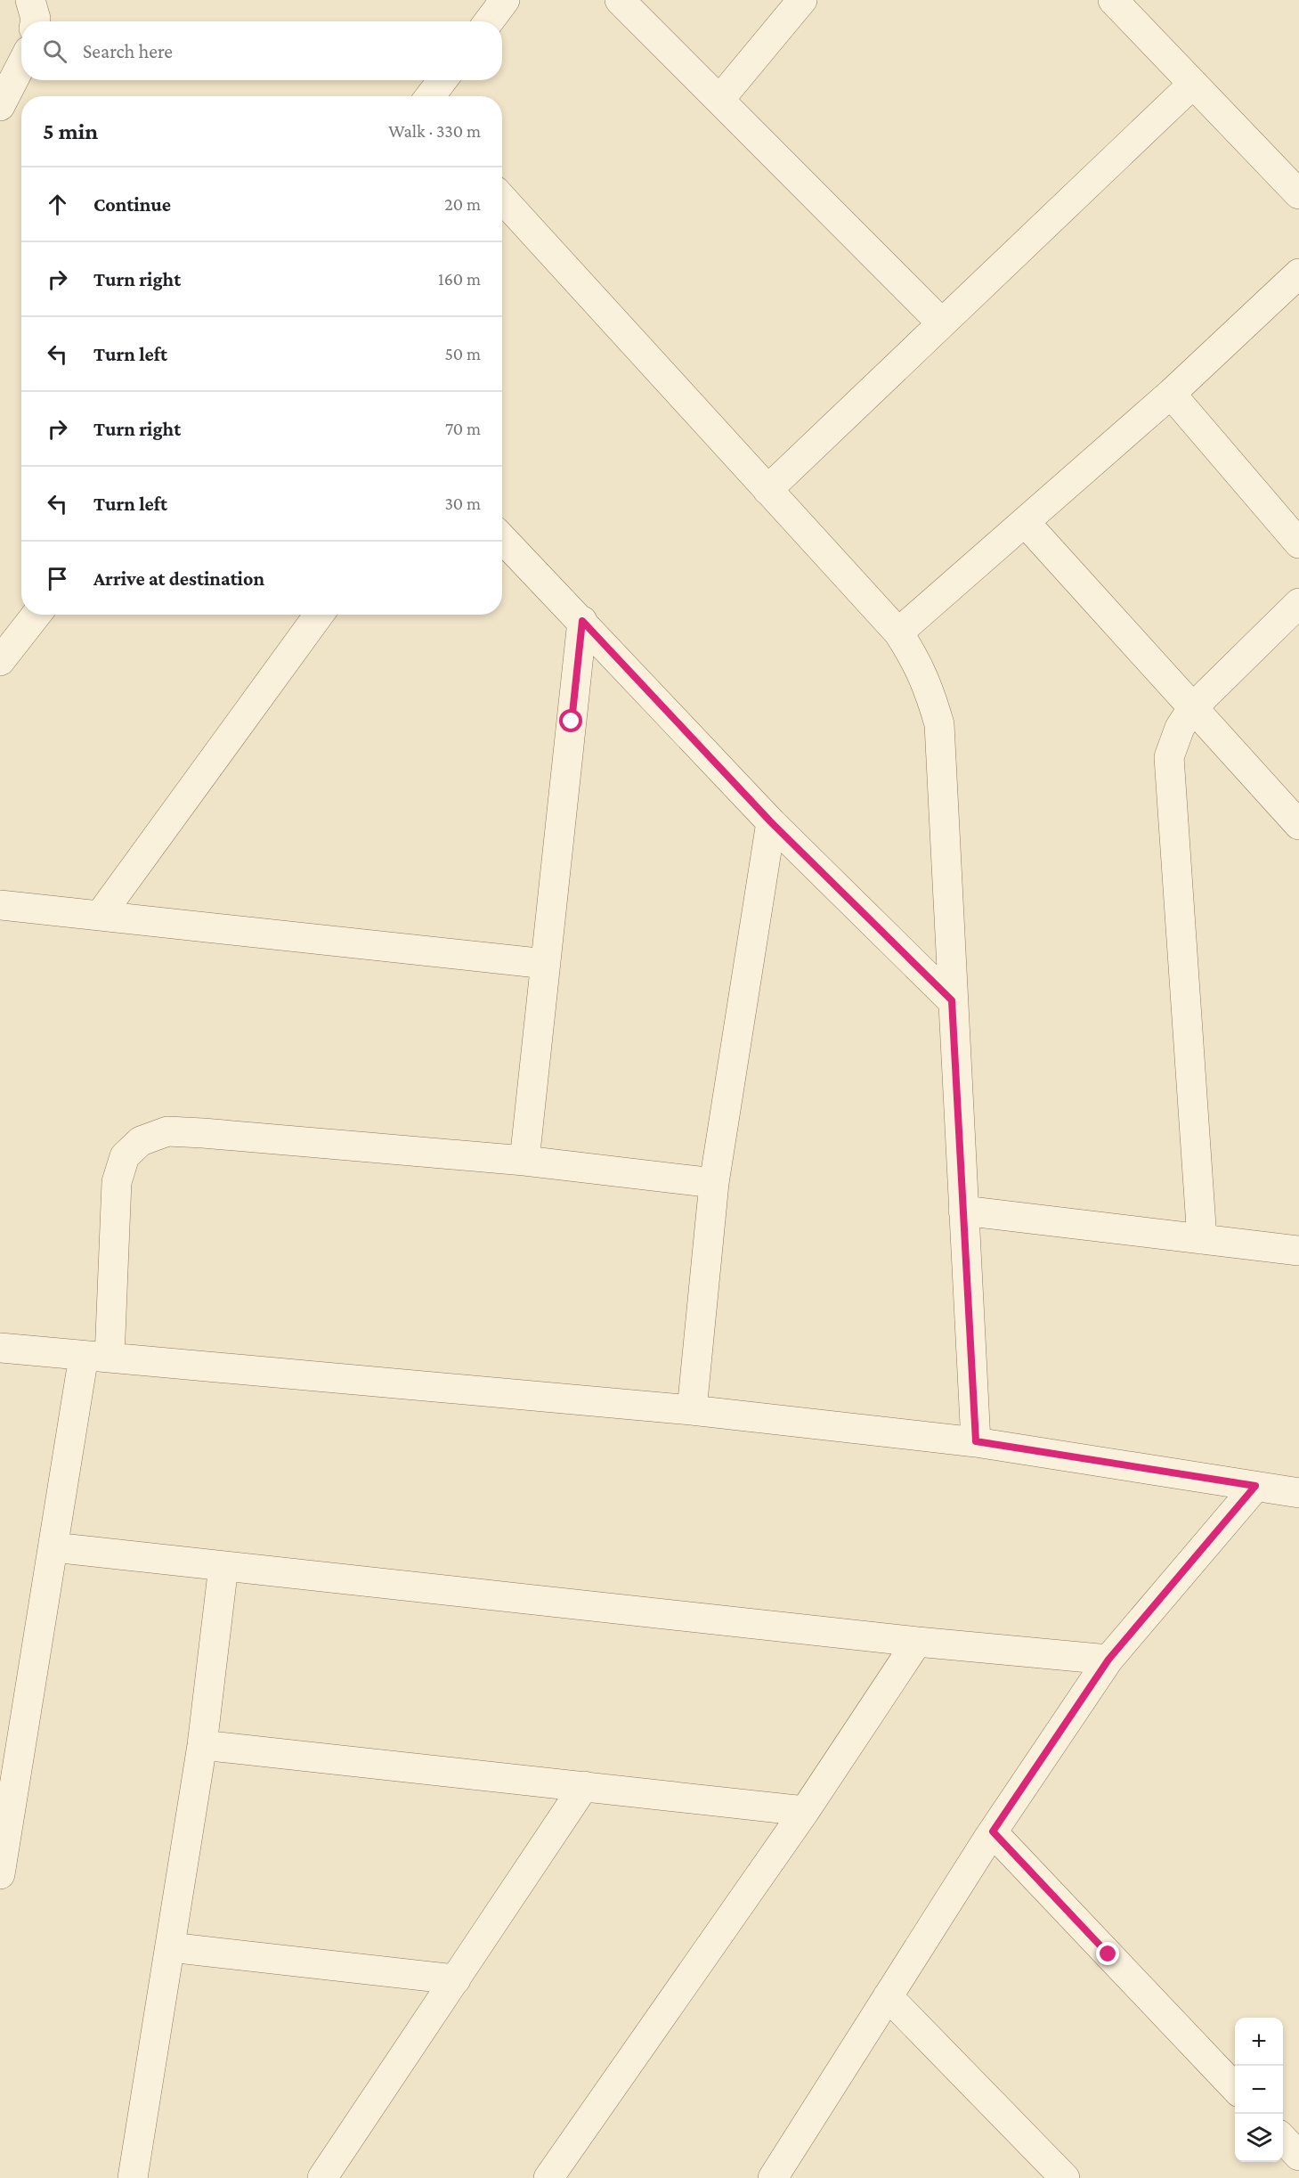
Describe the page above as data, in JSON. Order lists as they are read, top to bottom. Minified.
{"page":{"search":"Search here","heading":["5 min","Walk · 330 m"],"list":[["Continue","20 m"],["Turn right","160 m"],["Turn left","50 m"],["Turn right","70 m"],["Turn left","30 m"],"Arrive at destination"],"map_buttons":["+","−"]}}
